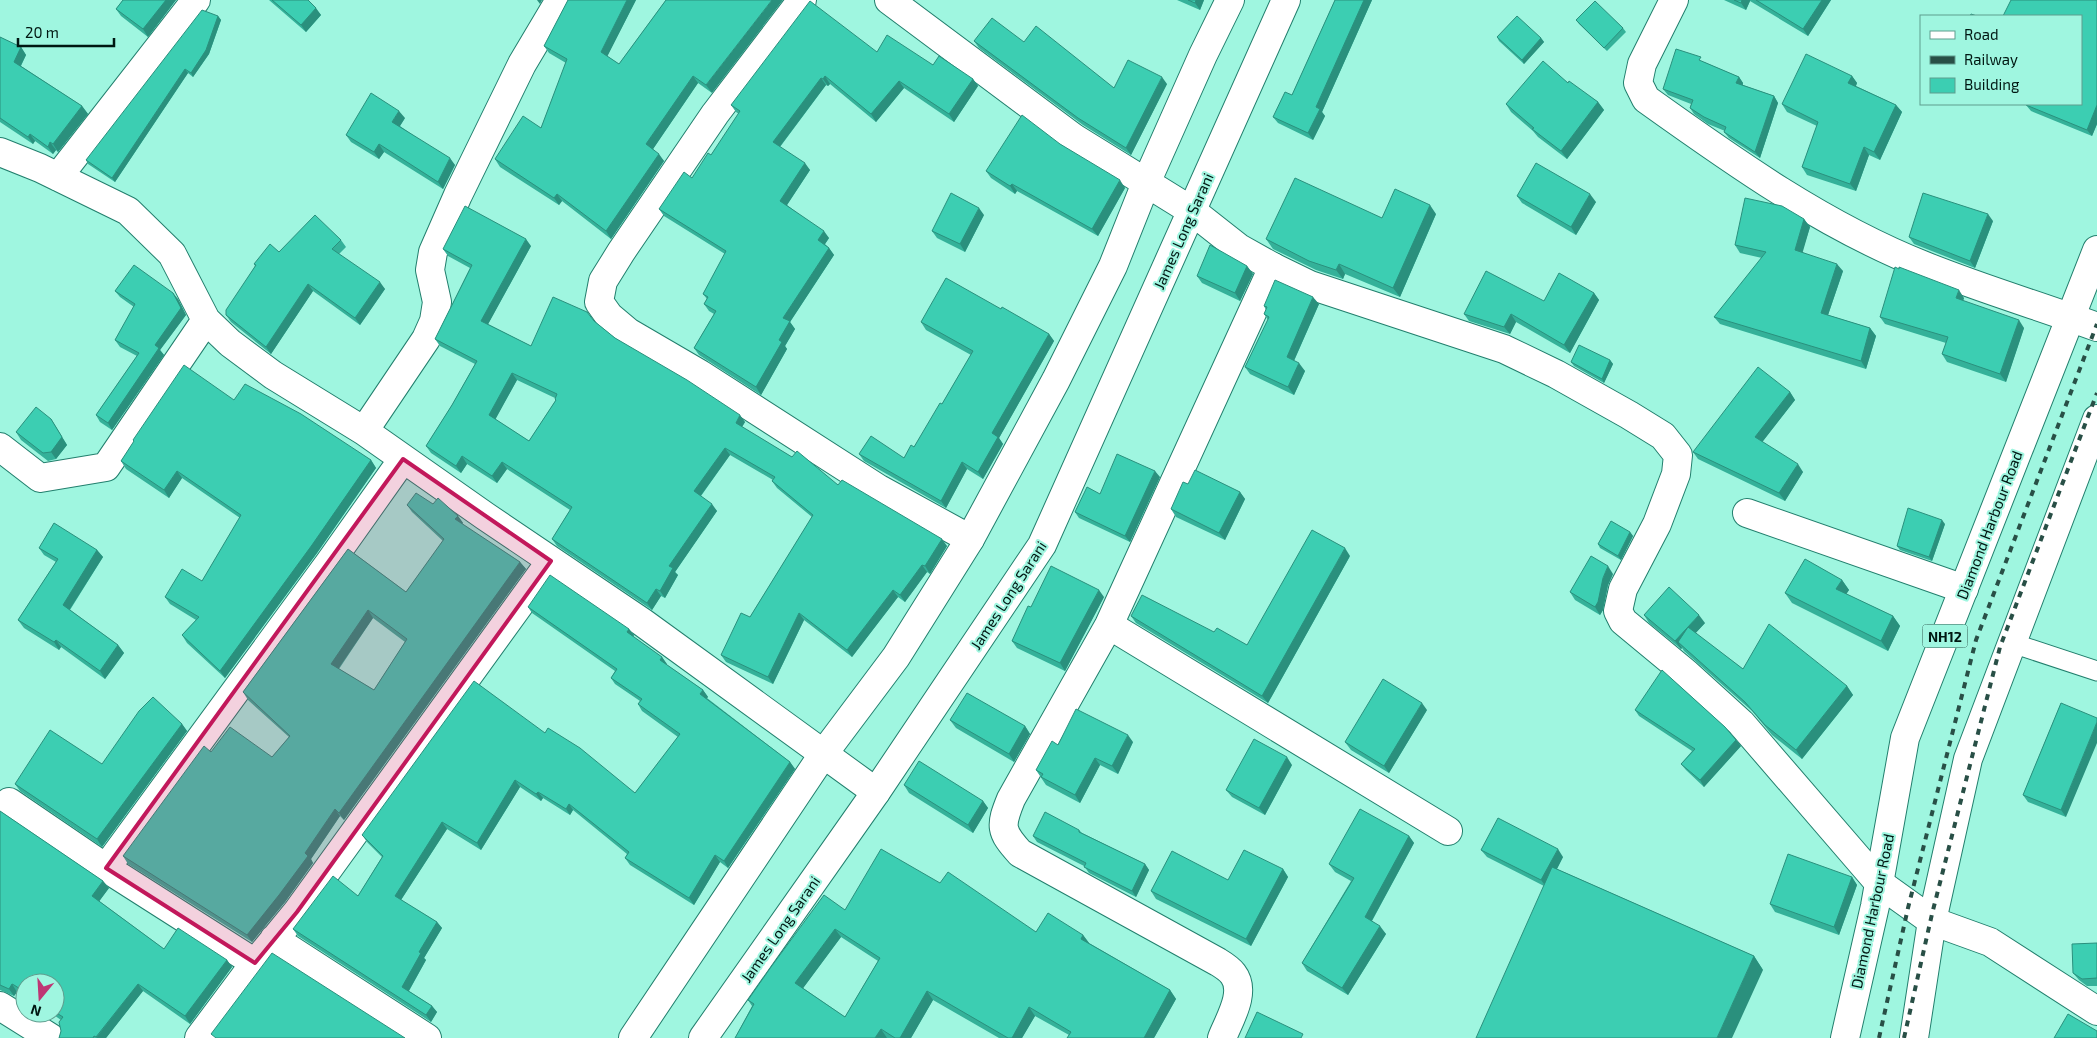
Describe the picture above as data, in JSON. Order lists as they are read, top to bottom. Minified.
{"streets":{"main road":["James Long Sarani","Diamond Harbour Road","NH12"]},"legend":["Road","Railway","Building"],"scale_bar":"20 m","north":"bottom"}
